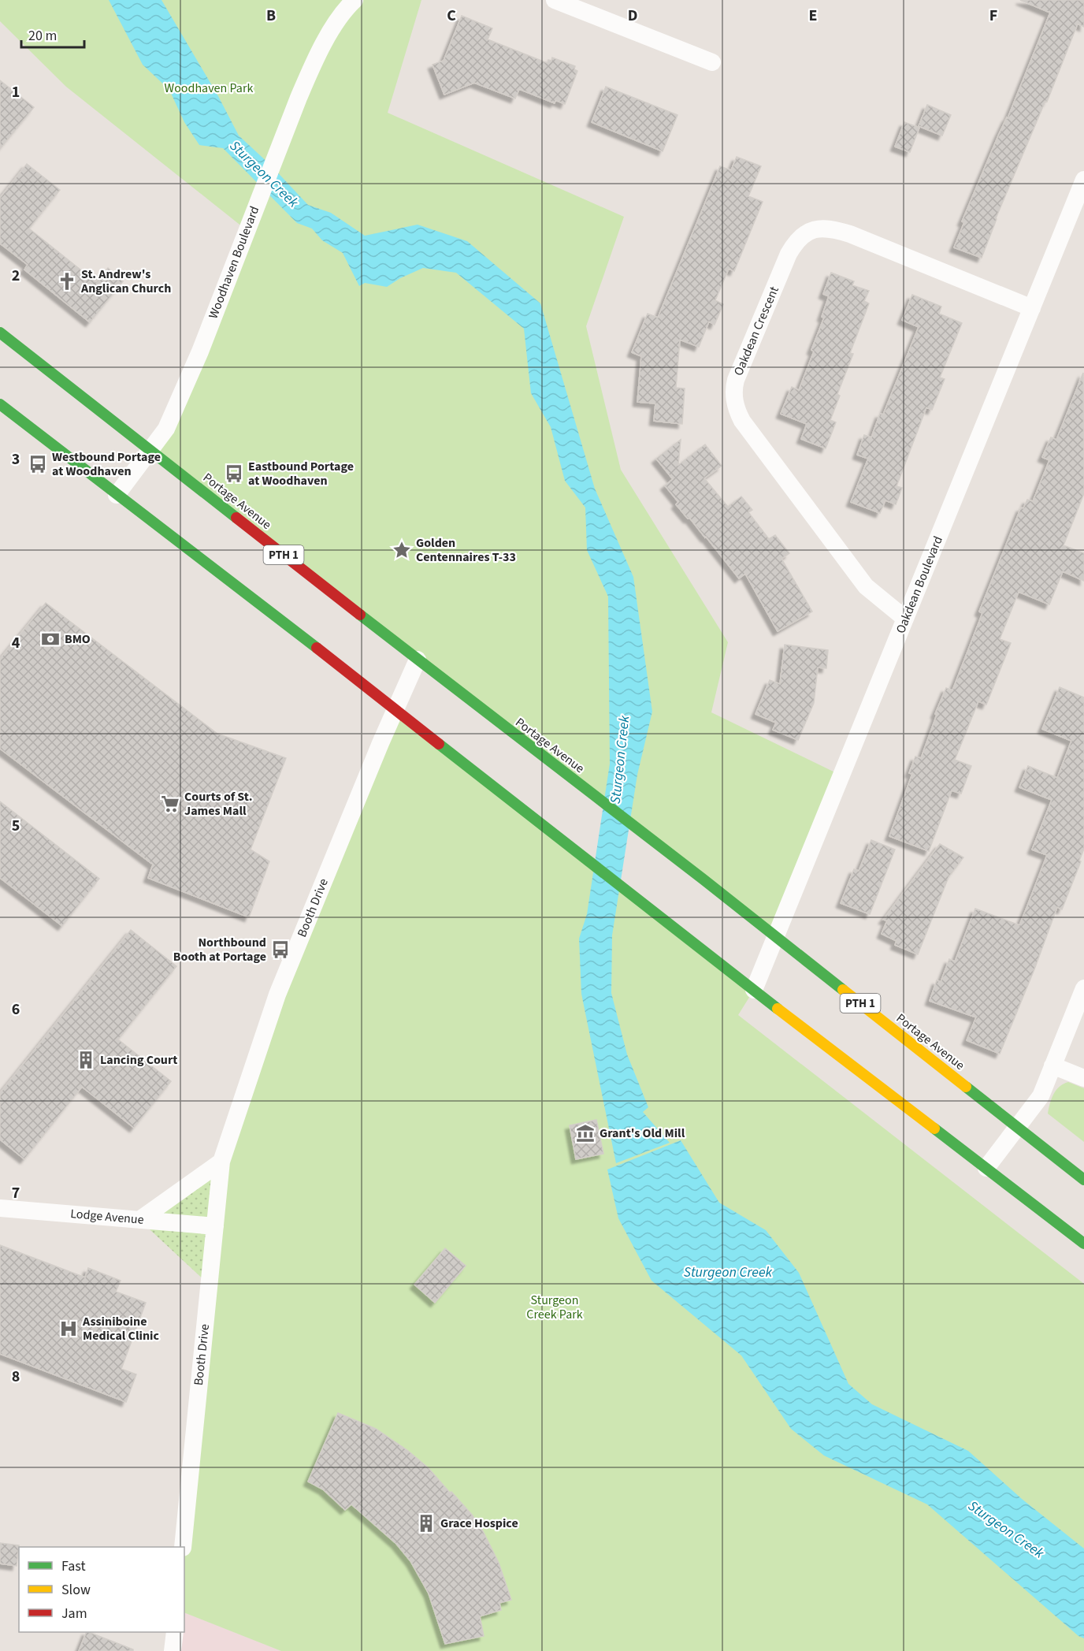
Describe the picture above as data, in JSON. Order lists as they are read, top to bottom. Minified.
{"streets":{"highway":["Portage Avenue","PTH 1"],"street":["Woodhaven Boulevard","Oakdean Crescent","Oakdean Boulevard","Booth Drive","Lodge Avenue"]},"crossings":[["Woodhaven Boulevard","Portage Avenue"],["Oakdean Crescent","Oakdean Boulevard"],["Portage Avenue","Oakdean Boulevard"],["Portage Avenue","Booth Drive"],["Booth Drive","Lodge Avenue"]],"water":["Sturgeon Creek"],"parks":["Woodhaven Park","Sturgeon Creek Park"],"places":{"church":["St. Andrew's Anglican Church"],"bus stop":["Westbound Portage at Woodhaven","Eastbound Portage at Woodhaven","Northbound Booth at Portage"],"place":["Golden Centennaires T-33"],"bank":["BMO"],"supermarket":["Courts of St. James Mall"],"building":["Lancing Court","Grace Hospice"],"museum":["Grant's Old Mill"],"hospital":["Assiniboine Medical Clinic"]},"legend":["Fast","Slow","Jam"],"scale_bar":"20 m","grid":{"columns":["B","C","D","E","F"],"rows":["1","2","3","4","5","6","7","8"]}}
